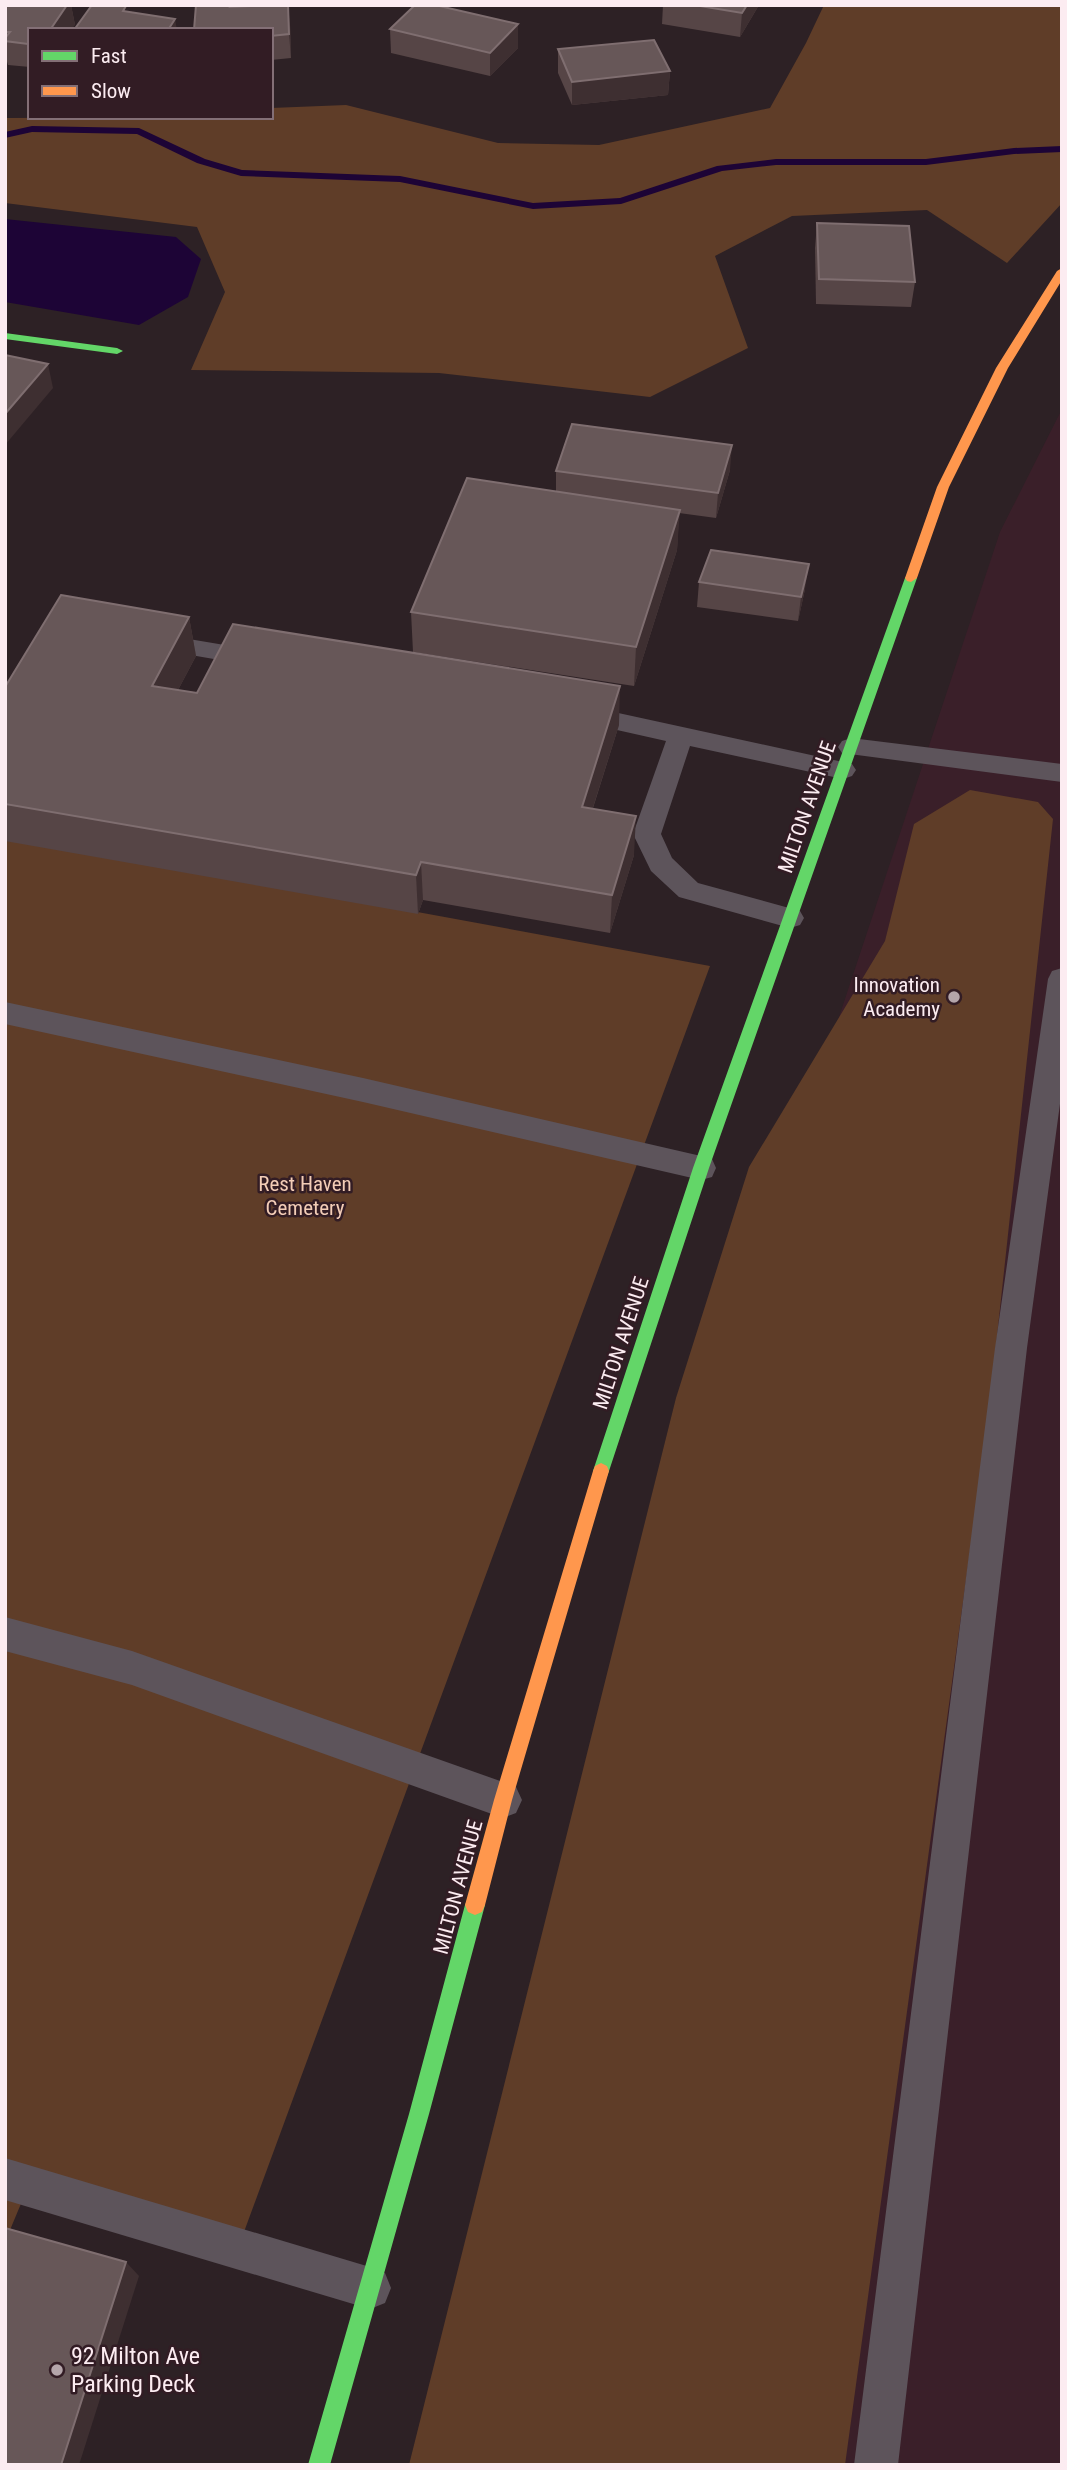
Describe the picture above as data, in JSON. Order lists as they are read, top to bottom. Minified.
{"streets":{"street":["MILTON AVENUE"]},"parks":["Rest Haven Cemetery"],"places":["Innovation Academy","92 Milton Ave Parking Deck"],"legend":["Fast","Slow"]}
